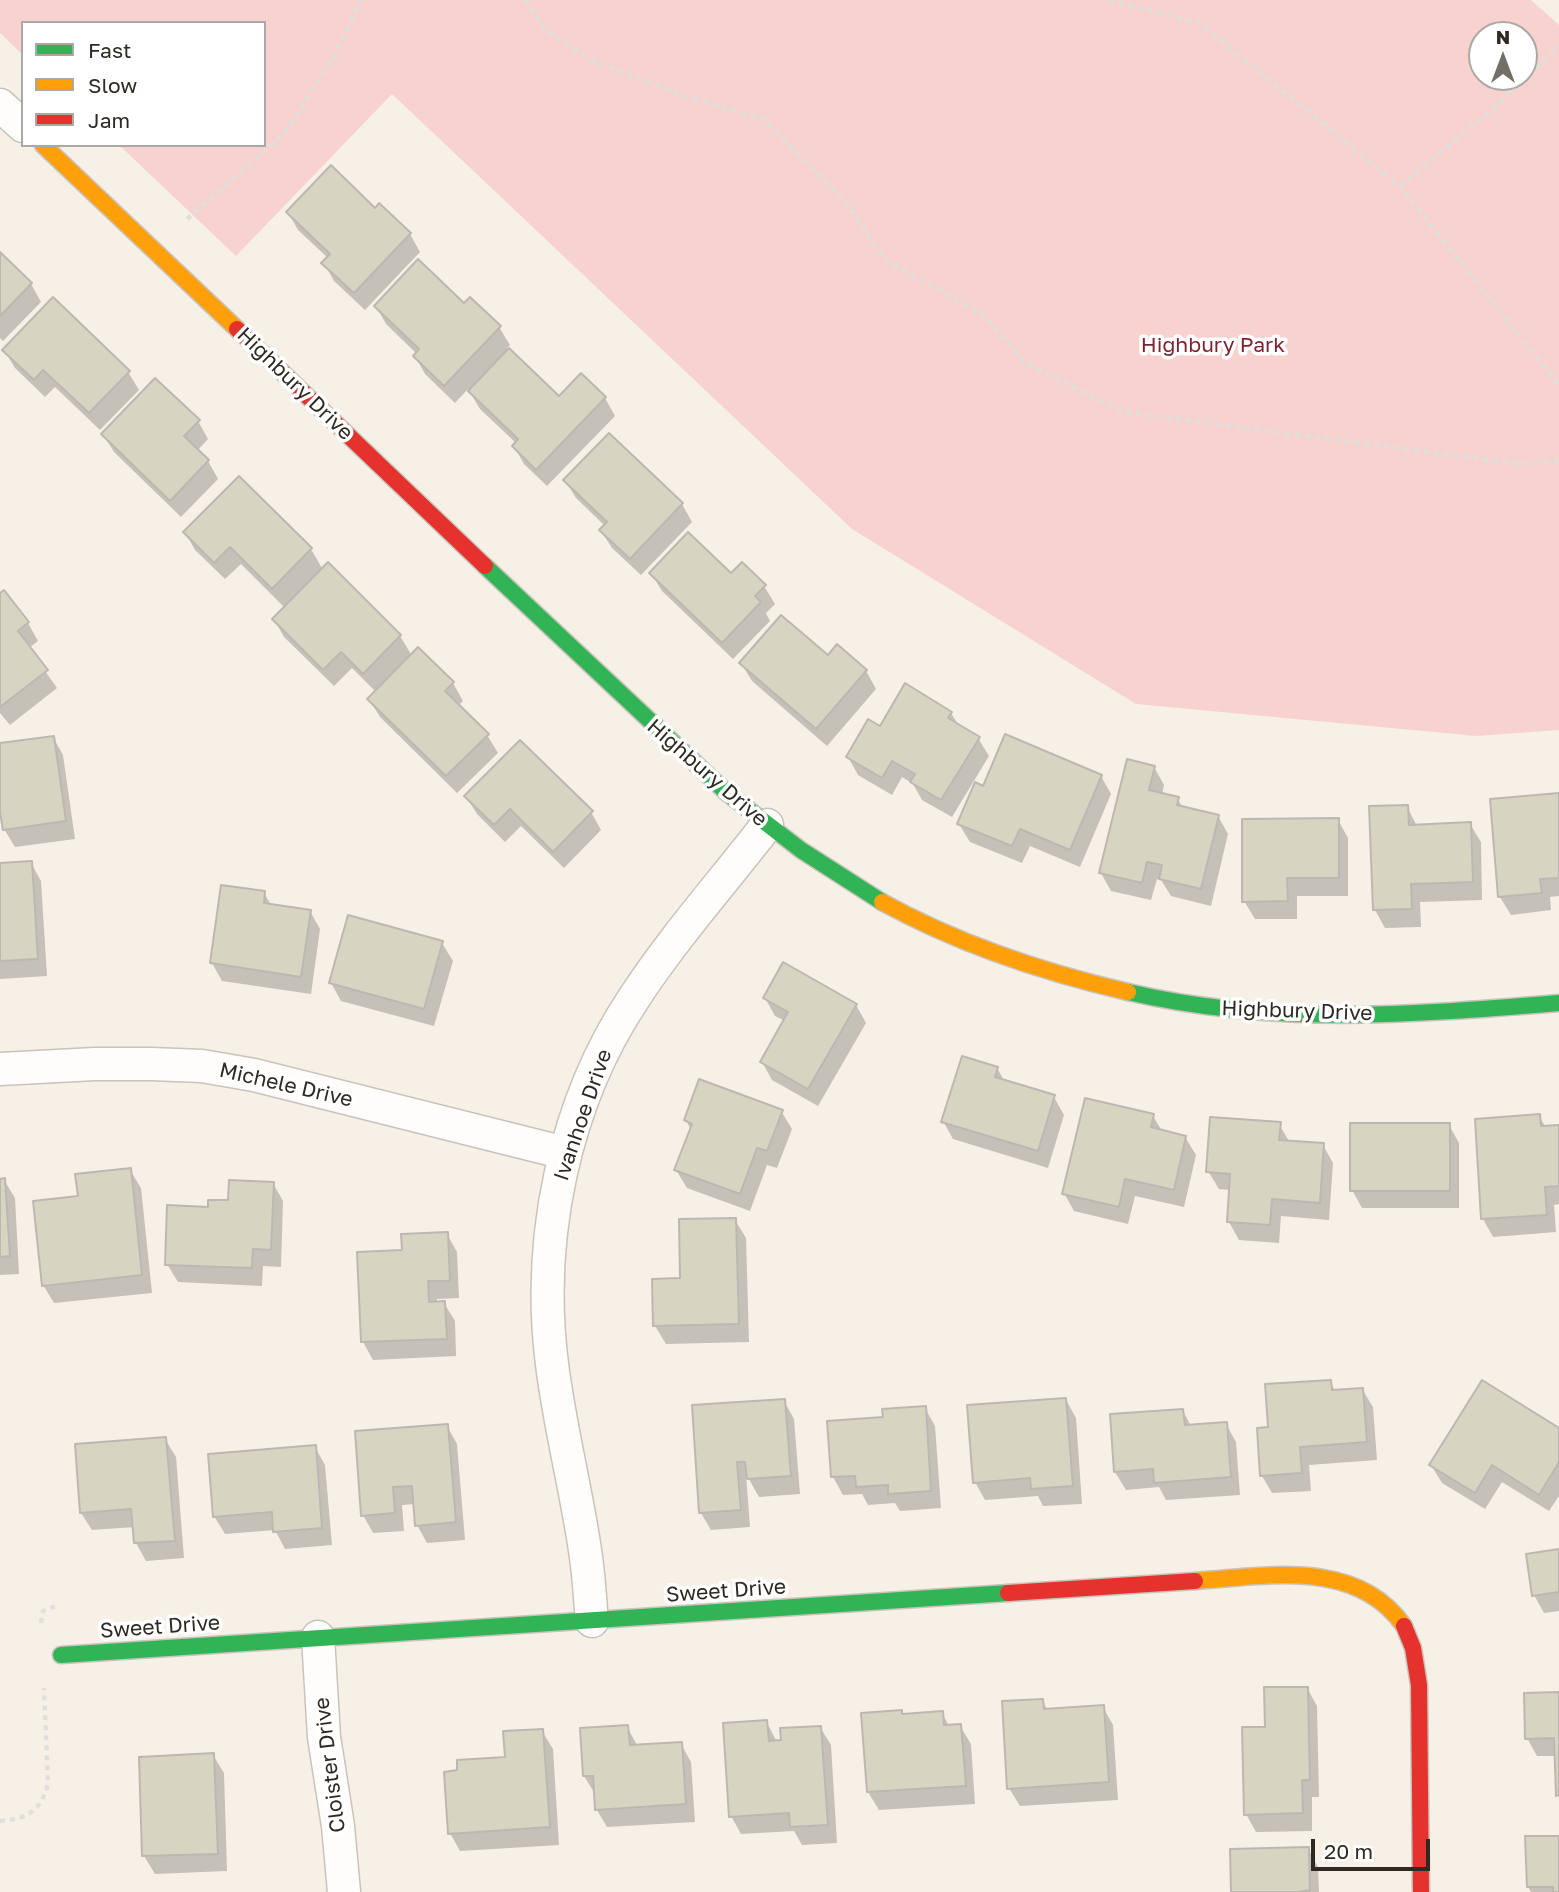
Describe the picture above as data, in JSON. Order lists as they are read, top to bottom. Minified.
{"streets":{"street":["Highbury Drive","Michele Drive","Ivanhoe Drive","Sweet Drive","Cloister Drive"]},"crossings":[["Highbury Drive","Ivanhoe Drive"],["Michele Drive","Ivanhoe Drive"],["Ivanhoe Drive","Sweet Drive"],["Sweet Drive","Cloister Drive"]],"parks":["Highbury Park"],"legend":["Fast","Slow","Jam"],"scale_bar":"20 m","north":"top"}
